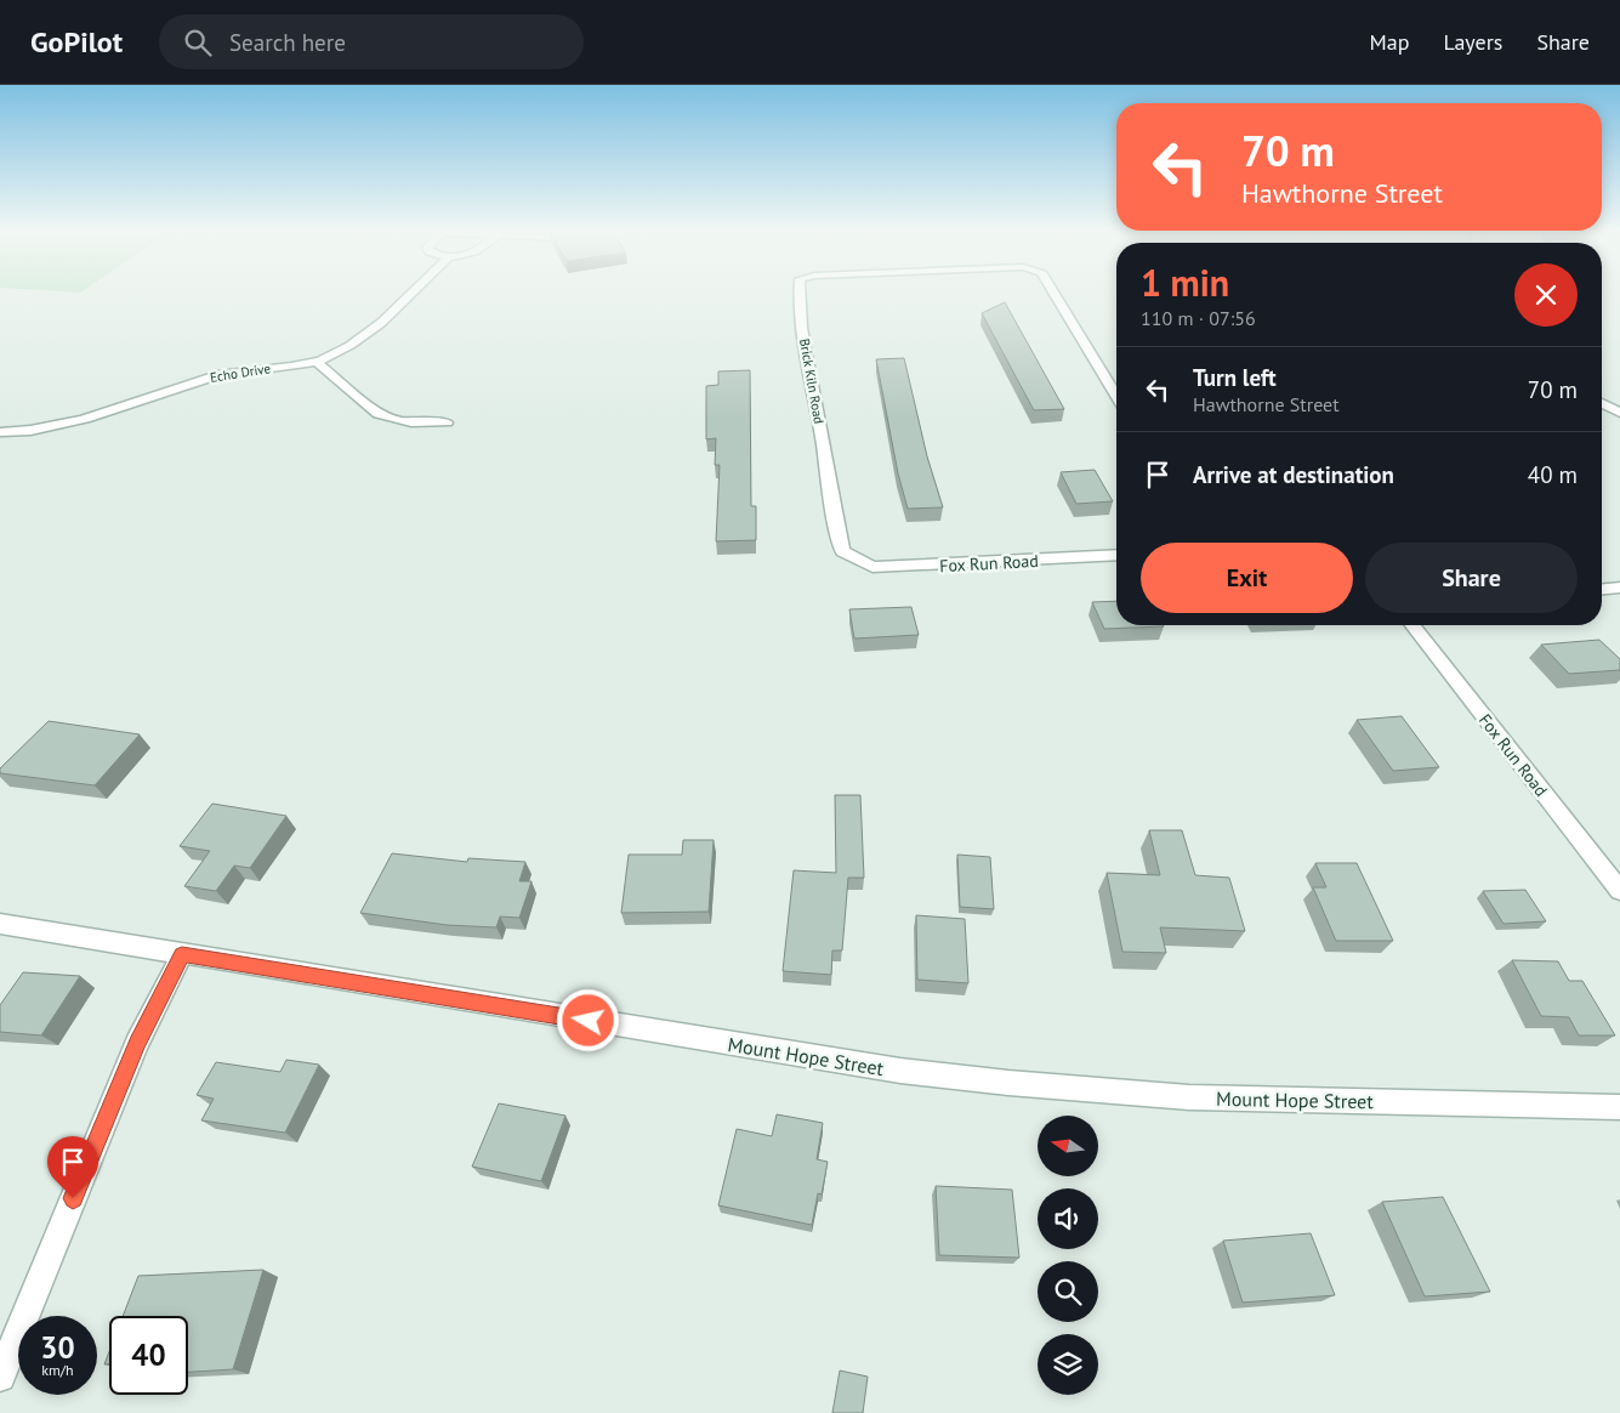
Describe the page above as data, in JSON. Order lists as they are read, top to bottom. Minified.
{"streets":{"street":["Echo Drive","Brick Kiln Road","Fox Run Road","Mount Hope Street"]},"crossings":[["Brick Kiln Road","Fox Run Road"]],"north":"left","page":{"header":"GoPilot","search":"Search here","nav":["Map","Layers","Share"],"turn":["70 m","Hawthorne Street"],"heading":["1 min","110 m · 07:56"],"list":[{"name":"Turn left","note":"Hawthorne Street","value":"70 m"},{"name":"Arrive at destination","value":"40 m"}],"buttons":["Exit","Share"],"speed":"30 km/h","limit":"40"}}
